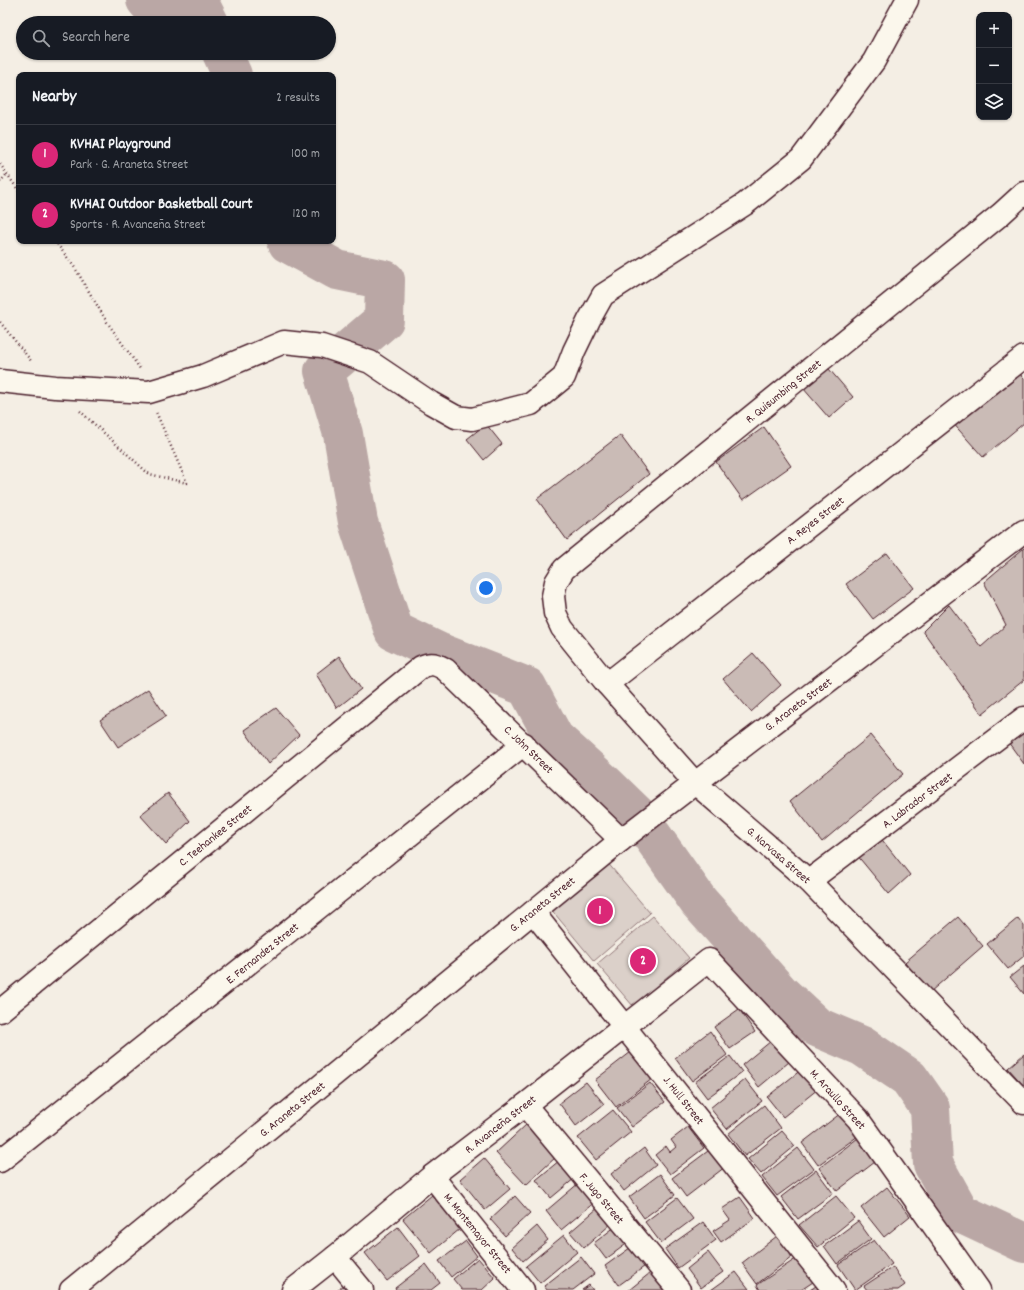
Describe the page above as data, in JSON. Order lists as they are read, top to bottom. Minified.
{"streets":{"street":["R. Quisumbing Street","A. Reyes Street","G. Araneta Street","C. John Street","A. Labrador Street","C. Teehankee Street","G. Narvasa Street","E. Fernandez Street","M. Araullo Street","J. Hull Street","R. Avanceña Street","F. Jugo Street","M. Montemayor Street"]},"crossings":[["R. Quisumbing Street","G. Narvasa Street"],["A. Reyes Street","G. Narvasa Street"],["G. Araneta Street","C. John Street"],["G. Araneta Street","G. Narvasa Street"],["G. Araneta Street","J. Hull Street"],["C. John Street","C. Teehankee Street"],["C. John Street","E. Fernandez Street"],["A. Labrador Street","G. Narvasa Street"],["M. Araullo Street","R. Avanceña Street"],["J. Hull Street","R. Avanceña Street"],["R. Avanceña Street","F. Jugo Street"],["R. Avanceña Street","M. Montemayor Street"]],"page":{"map_buttons":["+","−"],"search":"Search here","heading":["Nearby","2 results"],"list":[{"mark":"1","name":"KVHAI Playground","note":"Park · G. Araneta Street","value":"100 m"},{"mark":"2","name":"KVHAI Outdoor Basketball Court","note":"Sports · R. Avanceña Street","value":"120 m"}],"pins":["1","2"]}}
